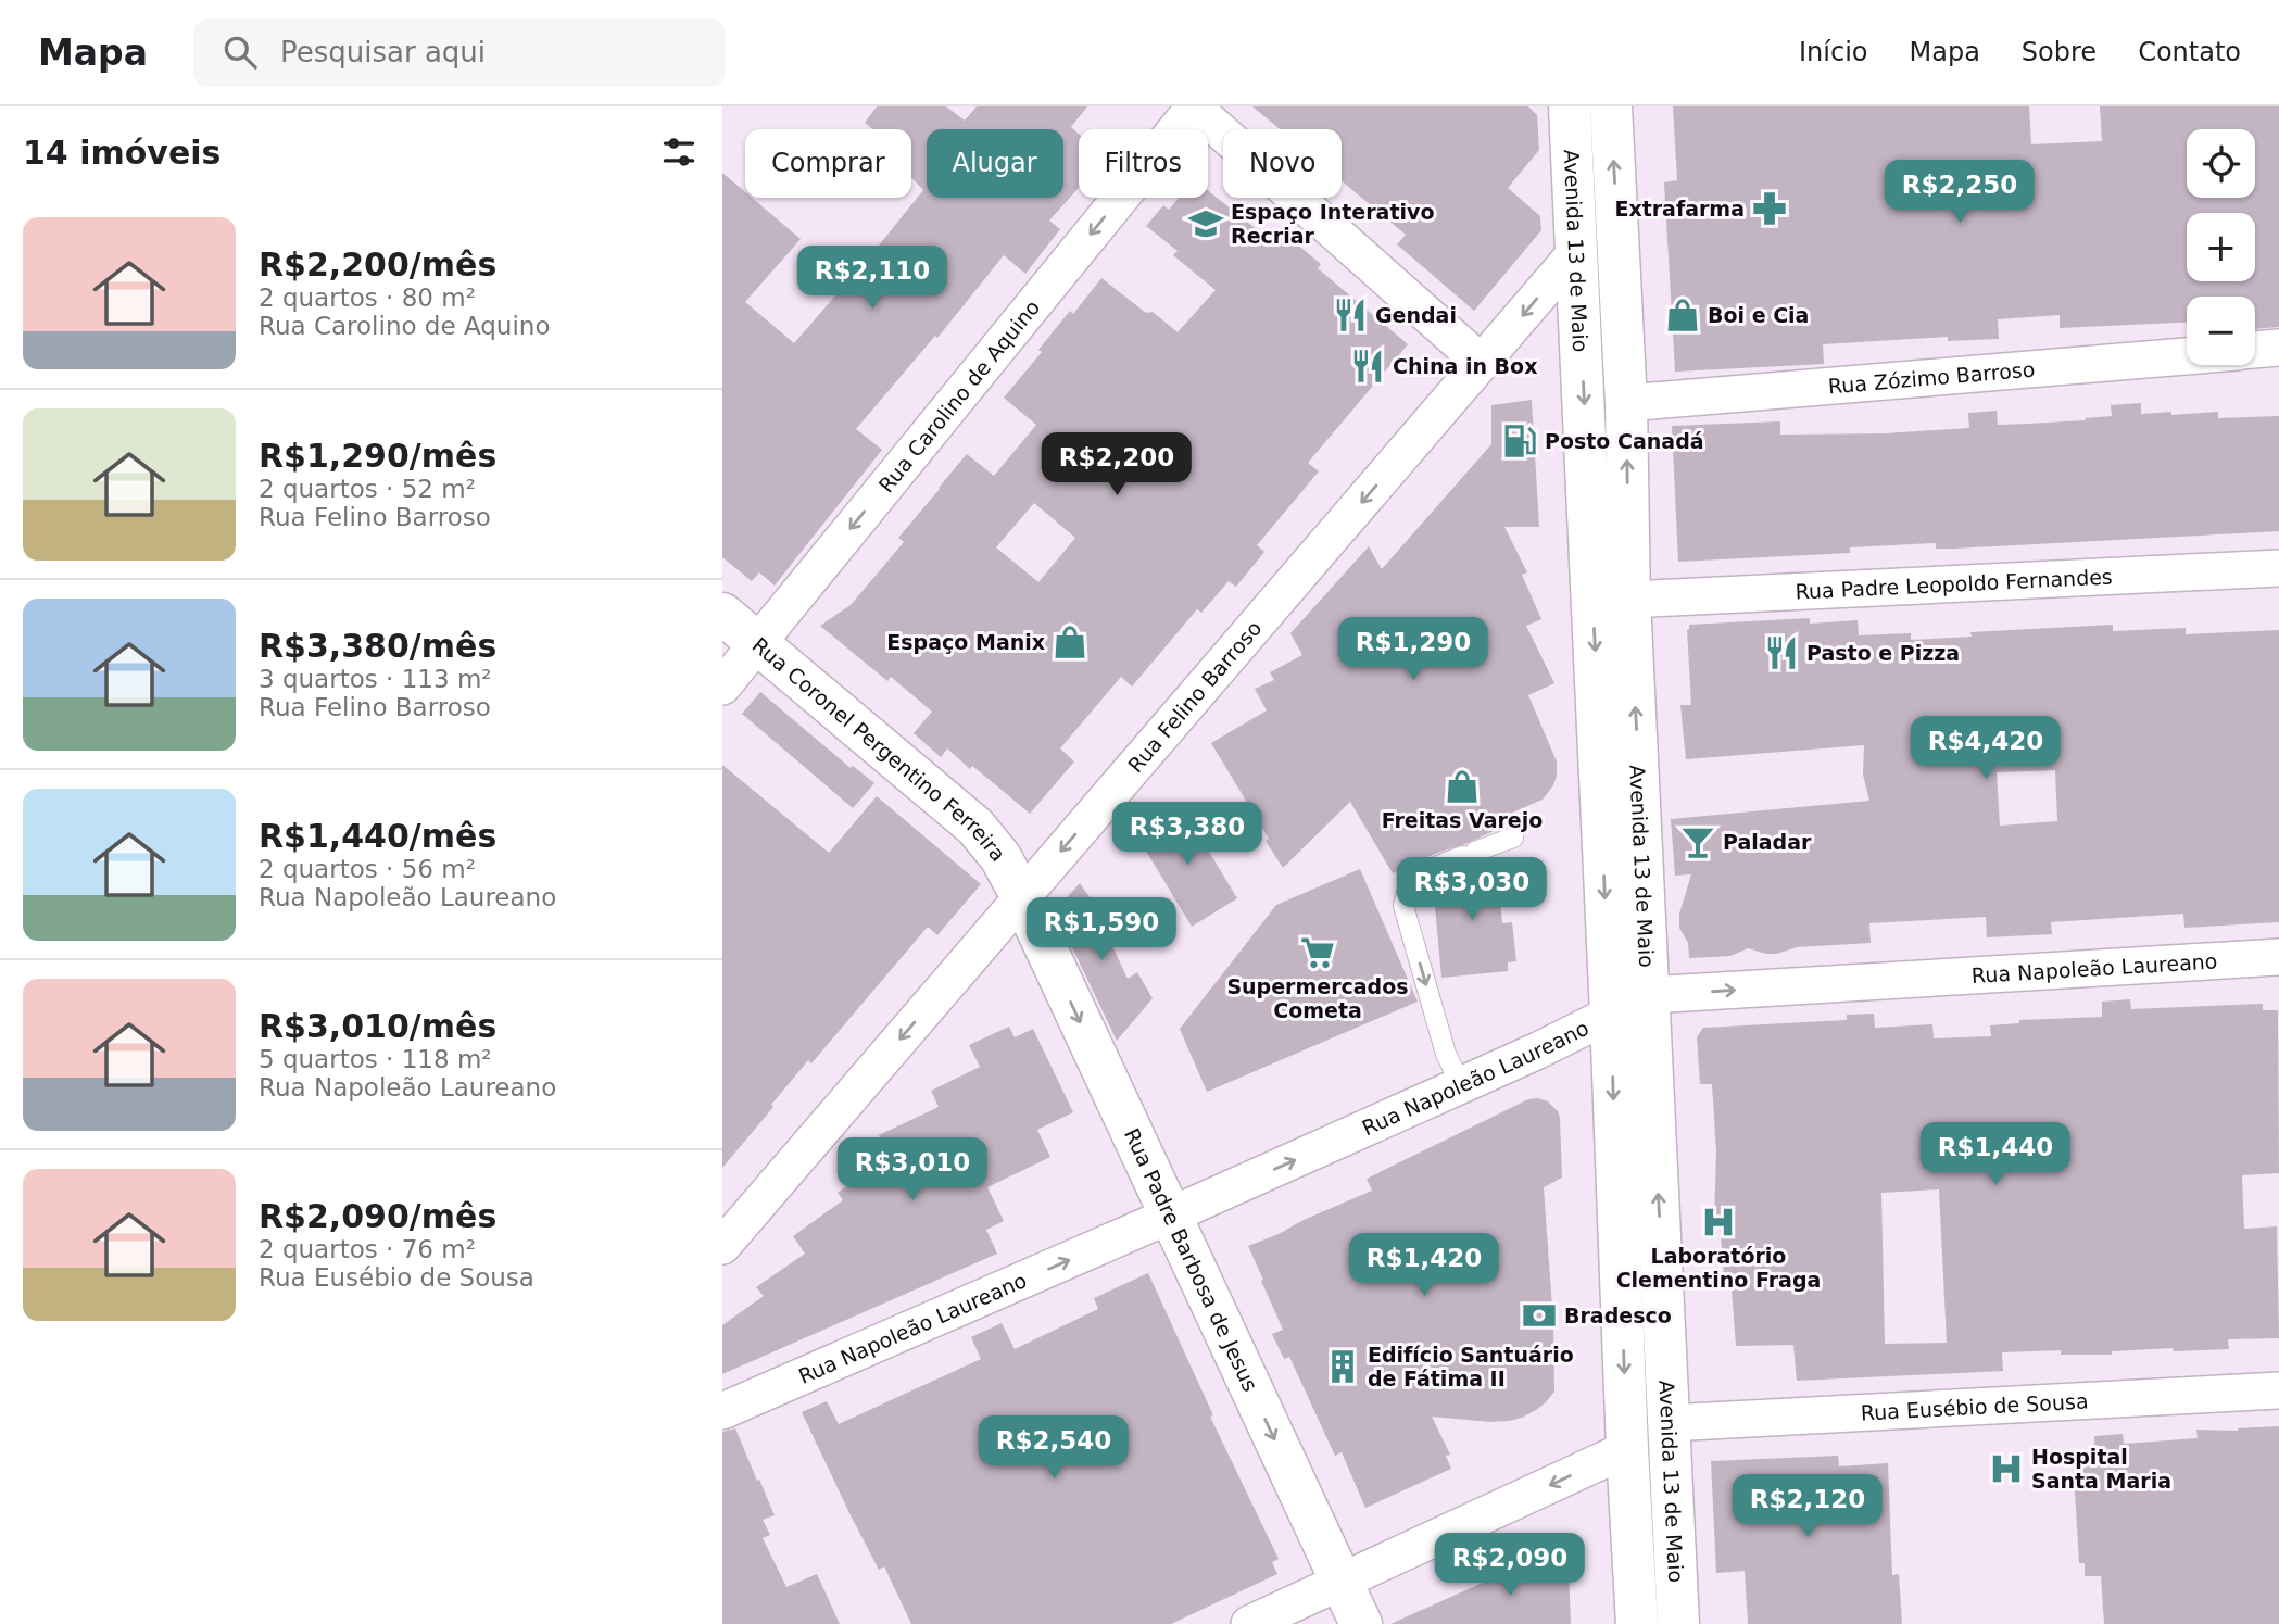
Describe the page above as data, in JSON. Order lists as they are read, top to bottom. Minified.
{"streets":{"main road":["Avenida 13 de Maio","Rua Coronel Pergentino Ferreira","Rua Padre Barbosa de Jesus"],"street":["Rua Zózimo Barroso","Rua Carolino de Aquino","Rua Padre Leopoldo Fernandes","Rua Felino Barroso","Rua Napoleão Laureano","Rua Eusébio de Sousa"]},"crossings":[["Avenida 13 de Maio","Rua Zózimo Barroso"],["Avenida 13 de Maio","Rua Padre Leopoldo Fernandes"],["Avenida 13 de Maio","Rua Felino Barroso"],["Avenida 13 de Maio","Rua Napoleão Laureano"],["Avenida 13 de Maio","Rua Eusébio de Sousa"],["Rua Carolino de Aquino","Rua Coronel Pergentino Ferreira"],["Rua Felino Barroso","Rua Coronel Pergentino Ferreira"],["Rua Felino Barroso","Rua Padre Barbosa de Jesus"],["Rua Coronel Pergentino Ferreira","Rua Padre Barbosa de Jesus"],["Rua Napoleão Laureano","Rua Padre Barbosa de Jesus"]],"one_way":["Rua Carolino de Aquino","Rua Felino Barroso","Rua Napoleão Laureano","Rua Padre Barbosa de Jesus"],"places":{"pharmacy":["Extrafarma"],"school or university":["Espaço Interativo Recriar"],"restaurant":["Gendai","China in Box","Pasto e Pizza"],"shop":["Boi e Cia","Espaço Manix","Freitas Varejo"],"fuel station":["Posto Canadá"],"bar":["Paladar"],"supermarket":["Supermercados Cometa"],"hospital":["Laboratório Clementino Fraga","Hospital Santa Maria"],"bank":["Bradesco"],"building":["Edifício Santuário de Fátima II"]},"page":{"header":"Mapa","search":"Pesquisar aqui","nav":["Início","Mapa","Sobre","Contato"],"heading":"14 imóveis","map_buttons":["+","−"],"chip":["Comprar","Alugar","Filtros","Novo"],"price":["R$2,250","R$2,110","R$2,200","R$1,290","R$4,420","R$3,380","R$3,030","R$1,590","R$1,440","R$3,010","R$1,420","R$2,540","R$2,120","R$2,090"],"list":[{"name":"R$2,200/mês","note":"2 quartos · 80 m² · Rua Carolino de Aquino"},{"name":"R$1,290/mês","note":"2 quartos · 52 m² · Rua Felino Barroso"},{"name":"R$3,380/mês","note":"3 quartos · 113 m² · Rua Felino Barroso"},{"name":"R$1,440/mês","note":"2 quartos · 56 m² · Rua Napoleão Laureano"},{"name":"R$3,010/mês","note":"5 quartos · 118 m² · Rua Napoleão Laureano"},{"name":"R$2,090/mês","note":"2 quartos · 76 m² · Rua Eusébio de Sousa"}]}}
